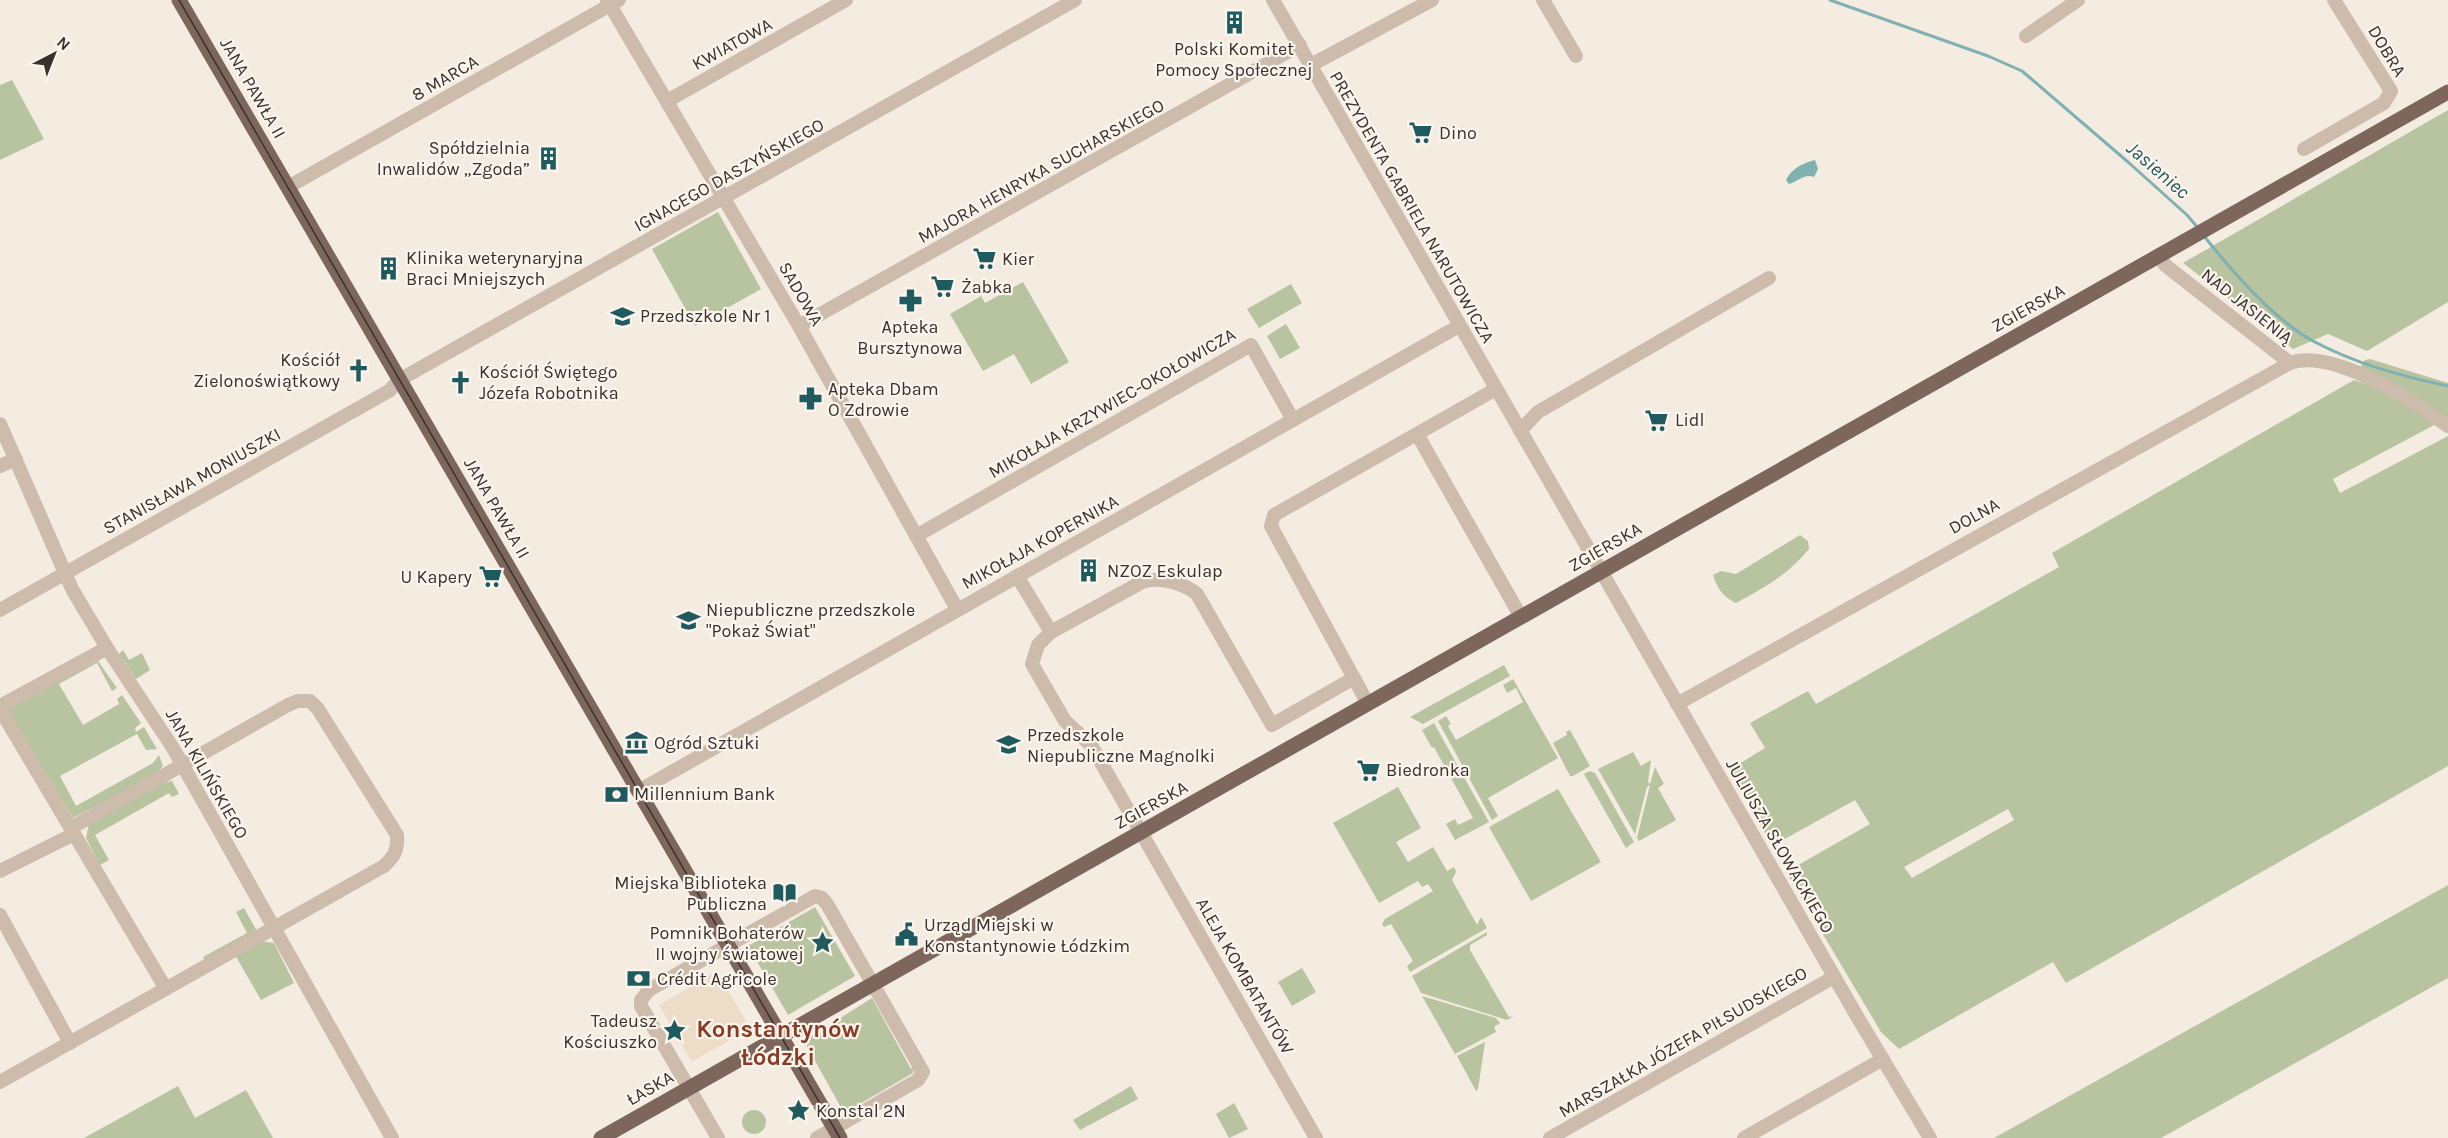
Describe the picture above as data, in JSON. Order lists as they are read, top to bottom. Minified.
{"streets":{"main road":["JANA PAWŁA II","ZGIERSKA","ŁASKA"],"street":["KWIATOWA","DOBRA","8 MARCA","MAJORA HENRYKA SUCHARSKIEGO","IGNACEGO DASZYŃSKIEGO","PREZYDENTA GABRIELA NARUTOWICZA","SADOWA","NAD JASIENIĄ","MIKOŁAJA KRZYWIEC-OKOŁOWICZA","STANISŁAWA MONIUSZKI","DOLNA","MIKOŁAJA KOPERNIKA","JANA KILIŃSKIEGO","JULIUSZA SŁOWACKIEGO","ALEJA KOMBATANTÓW","MARSZAŁKA JÓZEFA PIŁSUDSKIEGO"]},"crossings":[["KWIATOWA","SADOWA"],["8 MARCA","JANA PAWŁA II"],["8 MARCA","SADOWA"],["JANA PAWŁA II","IGNACEGO DASZYŃSKIEGO"],["JANA PAWŁA II","ZGIERSKA"],["JANA PAWŁA II","STANISŁAWA MONIUSZKI"],["JANA PAWŁA II","MIKOŁAJA KOPERNIKA"],["JANA PAWŁA II","ŁASKA"],["MAJORA HENRYKA SUCHARSKIEGO","PREZYDENTA GABRIELA NARUTOWICZA"],["MAJORA HENRYKA SUCHARSKIEGO","SADOWA"],["IGNACEGO DASZYŃSKIEGO","SADOWA"],["IGNACEGO DASZYŃSKIEGO","STANISŁAWA MONIUSZKI"],["PREZYDENTA GABRIELA NARUTOWICZA","ZGIERSKA"],["PREZYDENTA GABRIELA NARUTOWICZA","MIKOŁAJA KOPERNIKA"],["PREZYDENTA GABRIELA NARUTOWICZA","JULIUSZA SŁOWACKIEGO"],["SADOWA","MIKOŁAJA KRZYWIEC-OKOŁOWICZA"],["SADOWA","MIKOŁAJA KOPERNIKA"],["NAD JASIENIĄ","ZGIERSKA"],["NAD JASIENIĄ","DOLNA"],["ZGIERSKA","JULIUSZA SŁOWACKIEGO"],["ZGIERSKA","ALEJA KOMBATANTÓW"],["ZGIERSKA","ŁASKA"],["MIKOŁAJA KRZYWIEC-OKOŁOWICZA","MIKOŁAJA KOPERNIKA"],["STANISŁAWA MONIUSZKI","JANA KILIŃSKIEGO"],["DOLNA","JULIUSZA SŁOWACKIEGO"],["JULIUSZA SŁOWACKIEGO","MARSZAŁKA JÓZEFA PIŁSUDSKIEGO"]],"districts":["Konstantynów Łódzki"],"water":["Jasieniec"],"places":{"building":["Polski Komitet Pomocy Społecznej","Spółdzielnia Inwalidów „Zgoda”","Klinika weterynaryjna Braci Mniejszych","NZOZ Eskulap"],"supermarket":["Dino","Kier","Żabka","Lidl","U Kapery","Biedronka"],"pharmacy":["Apteka Bursztynowa","Apteka Dbam O Zdrowie"],"school or university":["Przedszkole Nr 1","Niepubliczne przedszkole \"Pokaż Świat\"","Przedszkole Niepubliczne Magnolki"],"church":["Kościół Zielonoświątkowy","Kościół Świętego Józefa Robotnika"],"museum":["Ogród Sztuki"],"bank":["Millennium Bank","Crédit Agricole"],"library":["Miejska Biblioteka Publiczna"],"public building":["Urząd Miejski w Konstantynowie Łódzkim"],"place":["Pomnik Bohaterów II wojny światowej","Tadeusz Kościuszko","Konstal 2N"]},"north":"top right"}
